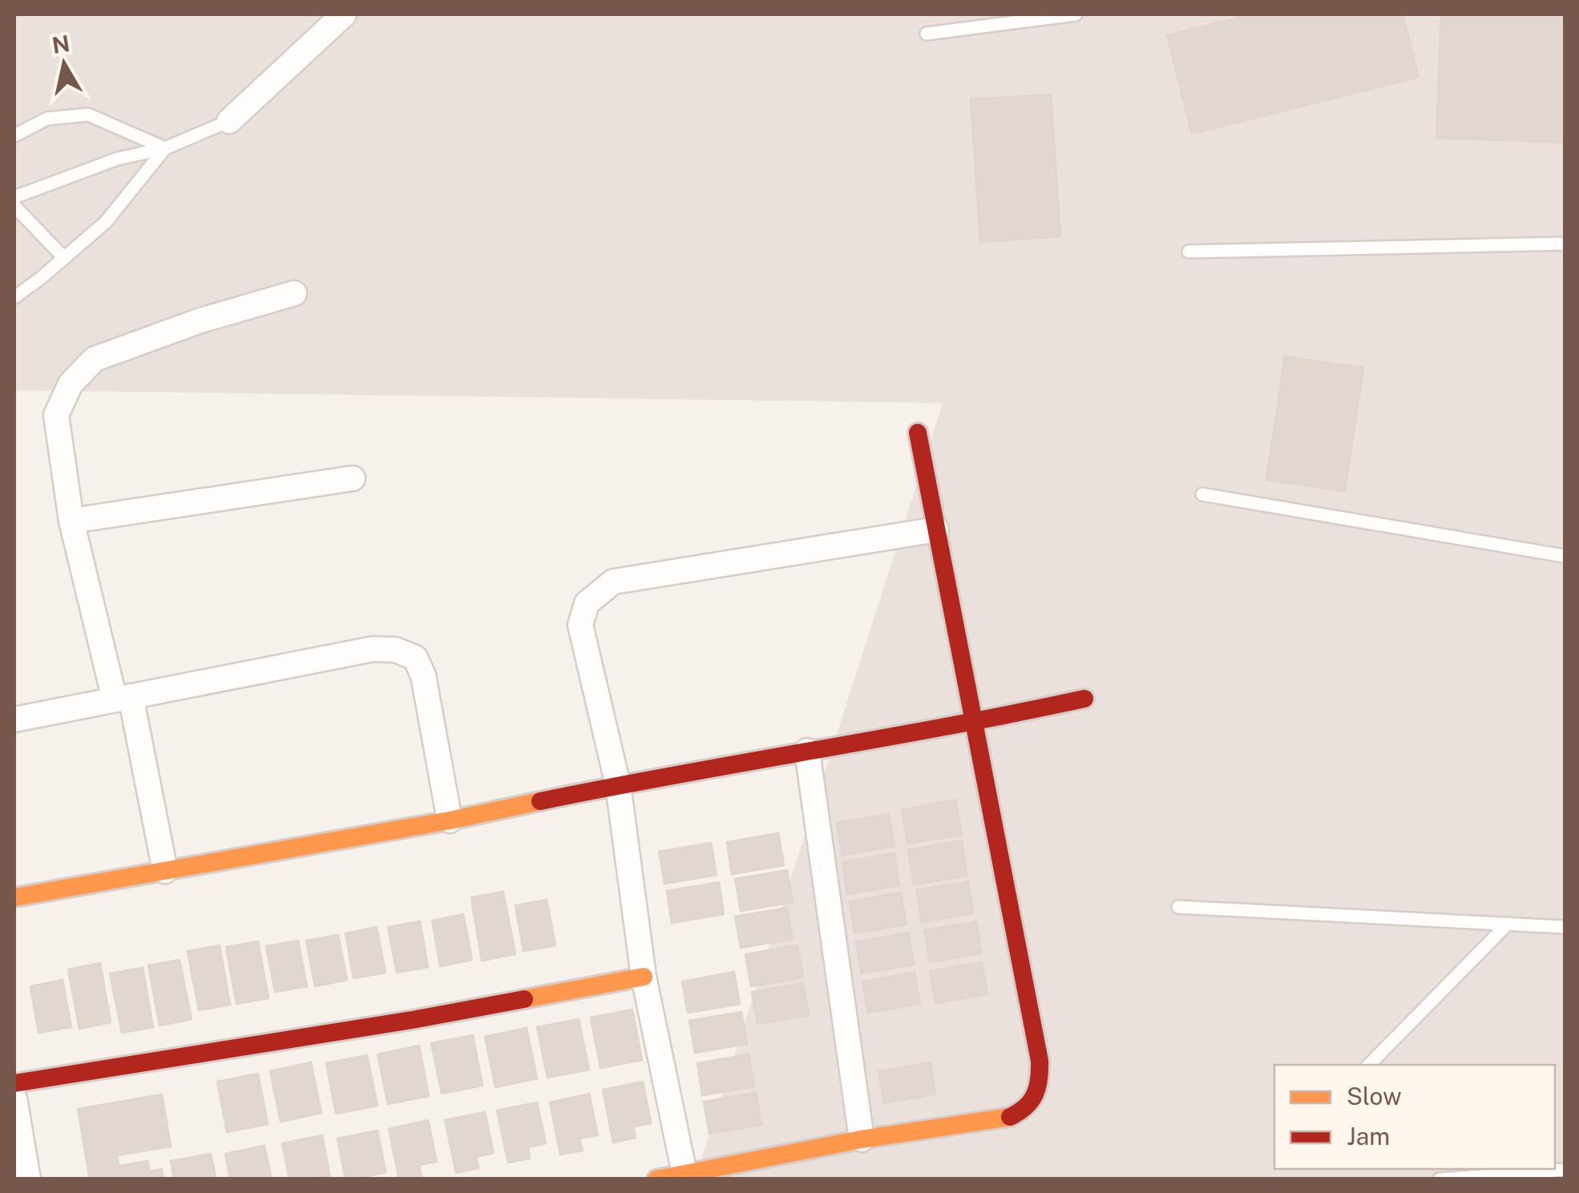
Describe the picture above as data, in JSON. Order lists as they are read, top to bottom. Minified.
{"legend":["Slow","Jam"],"north":"top"}
